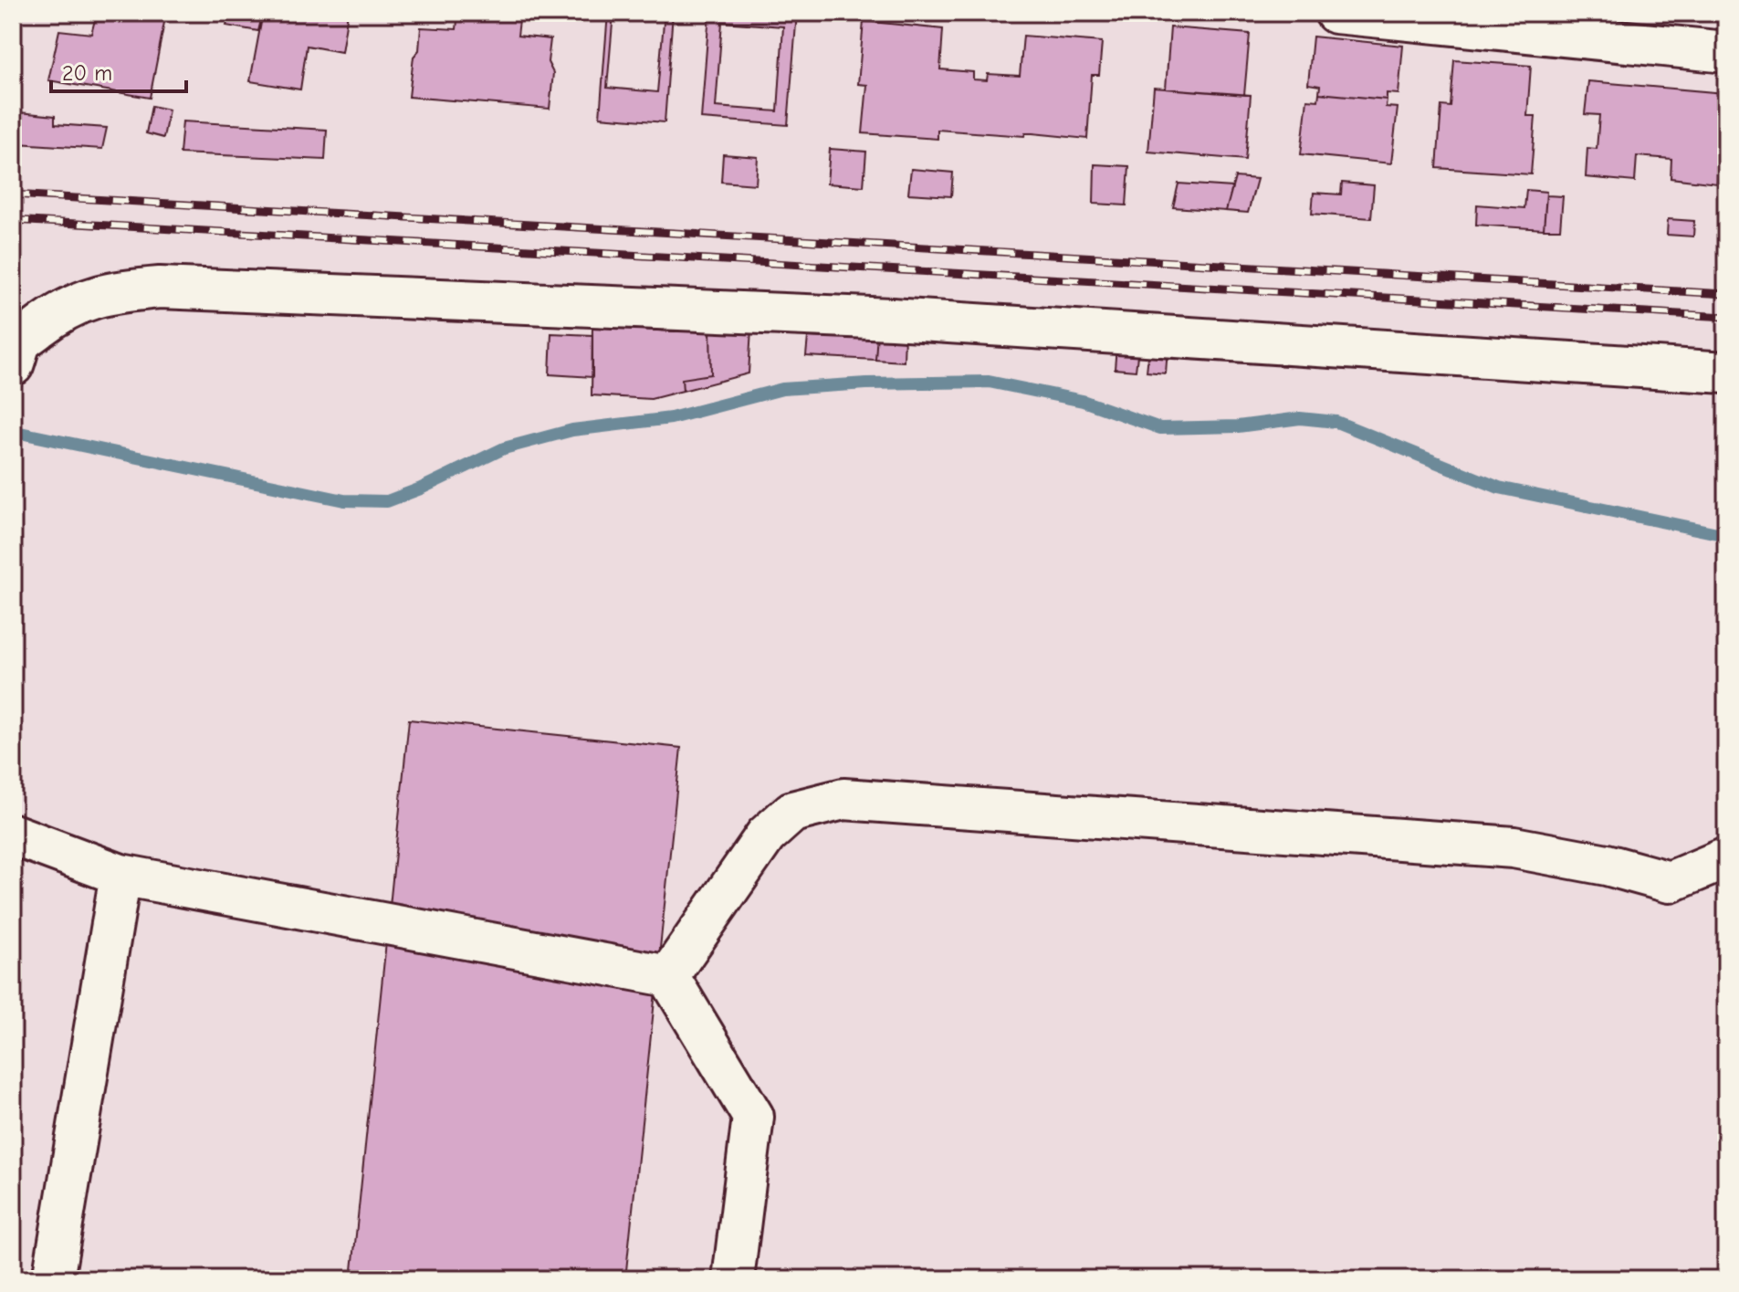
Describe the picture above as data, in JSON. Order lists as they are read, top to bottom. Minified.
{"scale_bar":"20 m"}
